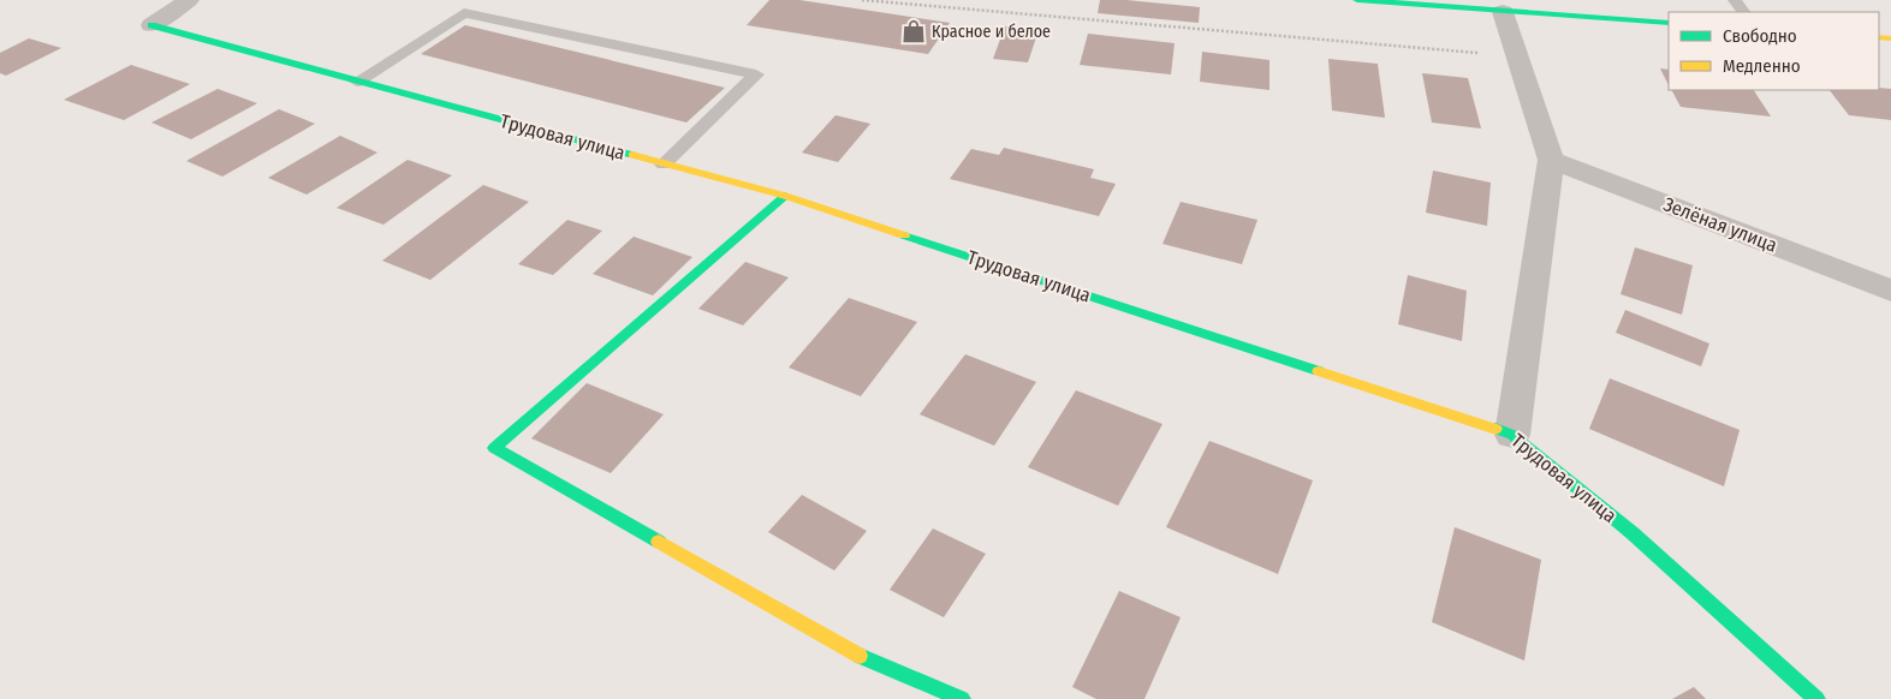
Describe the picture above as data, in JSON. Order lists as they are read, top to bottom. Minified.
{"streets":{"street":["Трудовая улица","Зелёная улица"]},"places":{"shop":["Красное и белое"]},"legend":["Свободно","Медленно"]}
